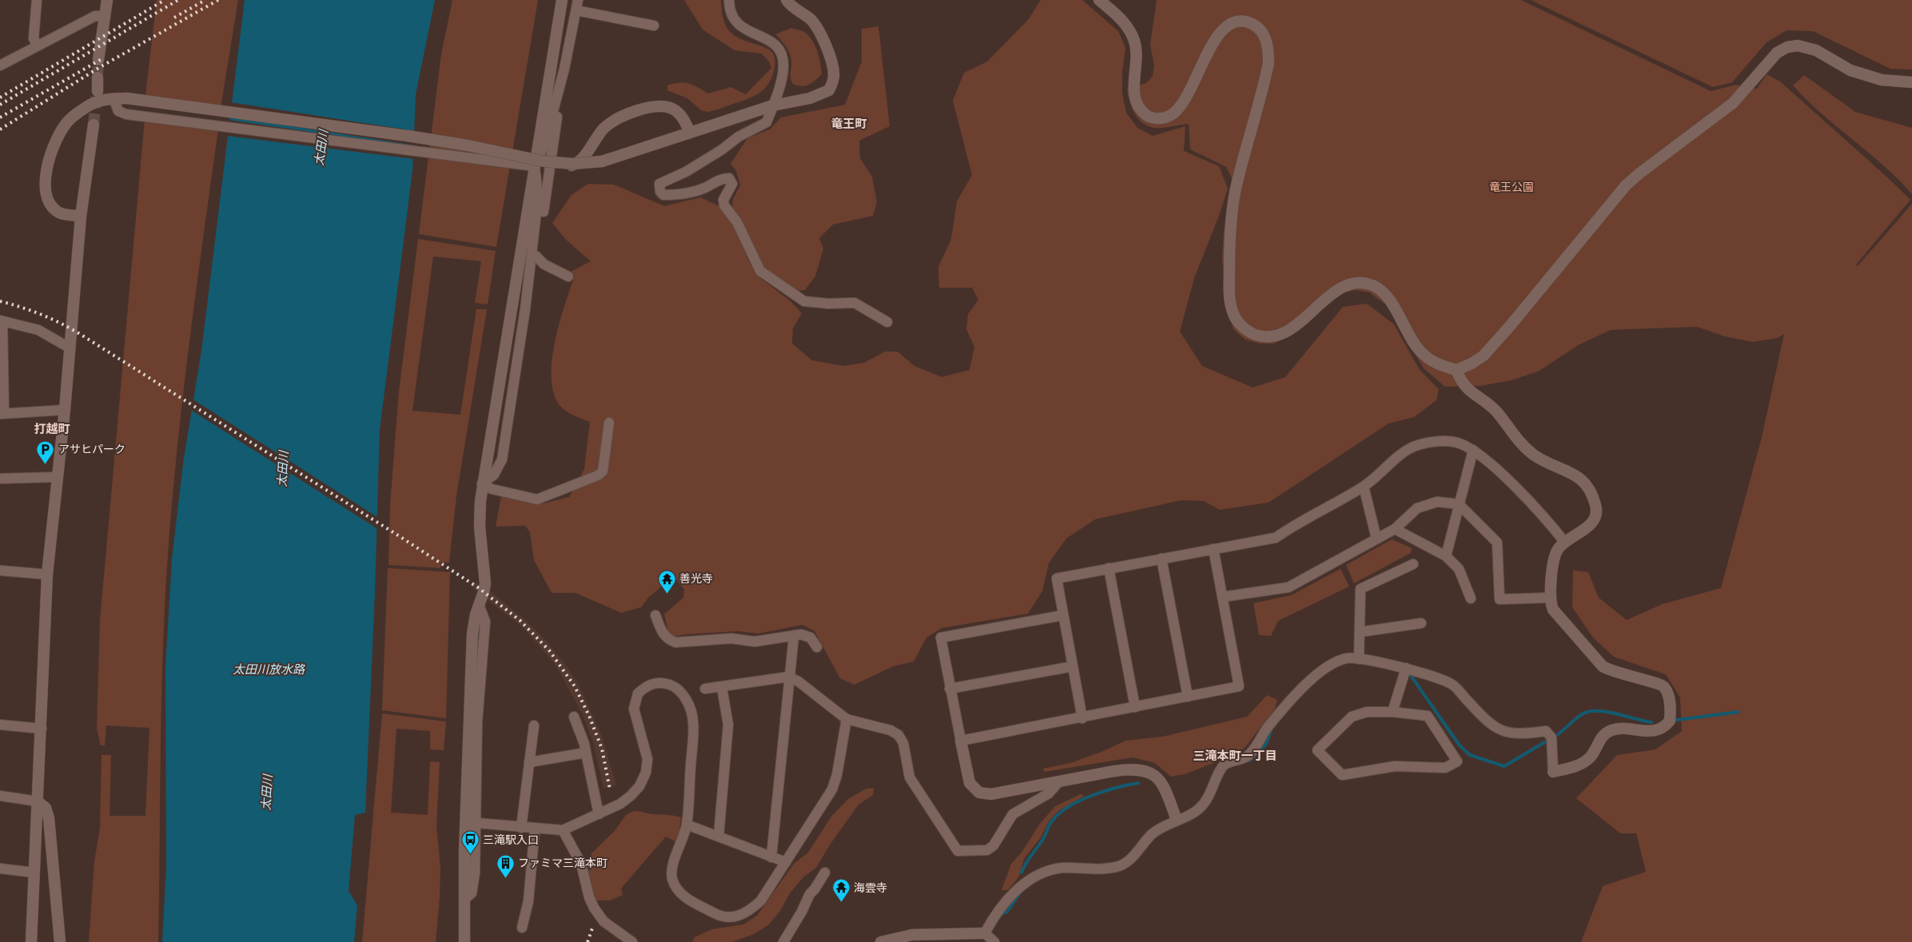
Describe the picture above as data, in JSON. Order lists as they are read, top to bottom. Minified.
{"districts":["竜王町","打越町","三滝本町一丁目"],"water":["太田川","太田川放水路"],"parks":["竜王公園"],"places":{"parking":["アサヒパーク"],"temple":["善光寺","海雲寺"],"bus stop":["三滝駅入口"],"building":["ファミマ三滝本町"]}}
